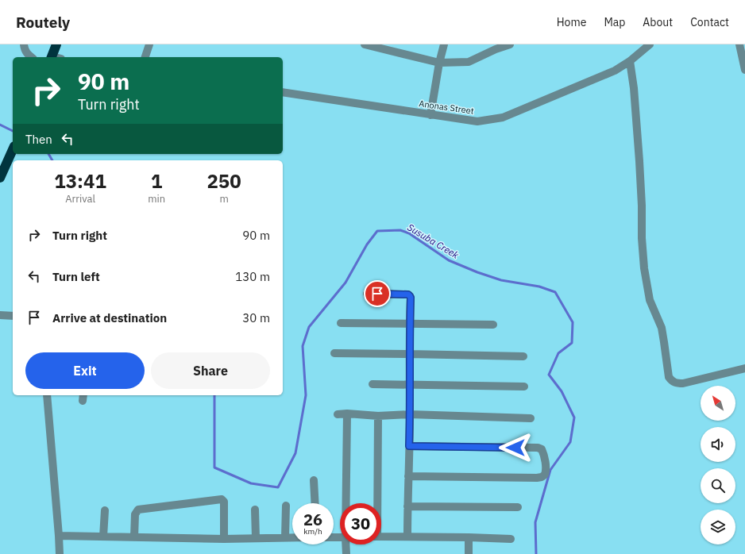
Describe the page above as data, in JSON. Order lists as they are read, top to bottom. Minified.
{"streets":{"street":["Anonas Street"]},"water":["Susuba Creek"],"north":"top left","page":{"header":"Routely","nav":["Home","Map","About","Contact"],"turn":["90 m","Turn right"],"then":"Then","eta":["13:41","Arrival","1","min","250","m"],"list":[{"name":"Turn right","value":"90 m"},{"name":"Turn left","value":"130 m"},{"name":"Arrive at destination","value":"30 m"}],"buttons":["Exit","Share"],"speed":"26 km/h","limit":"30"}}
